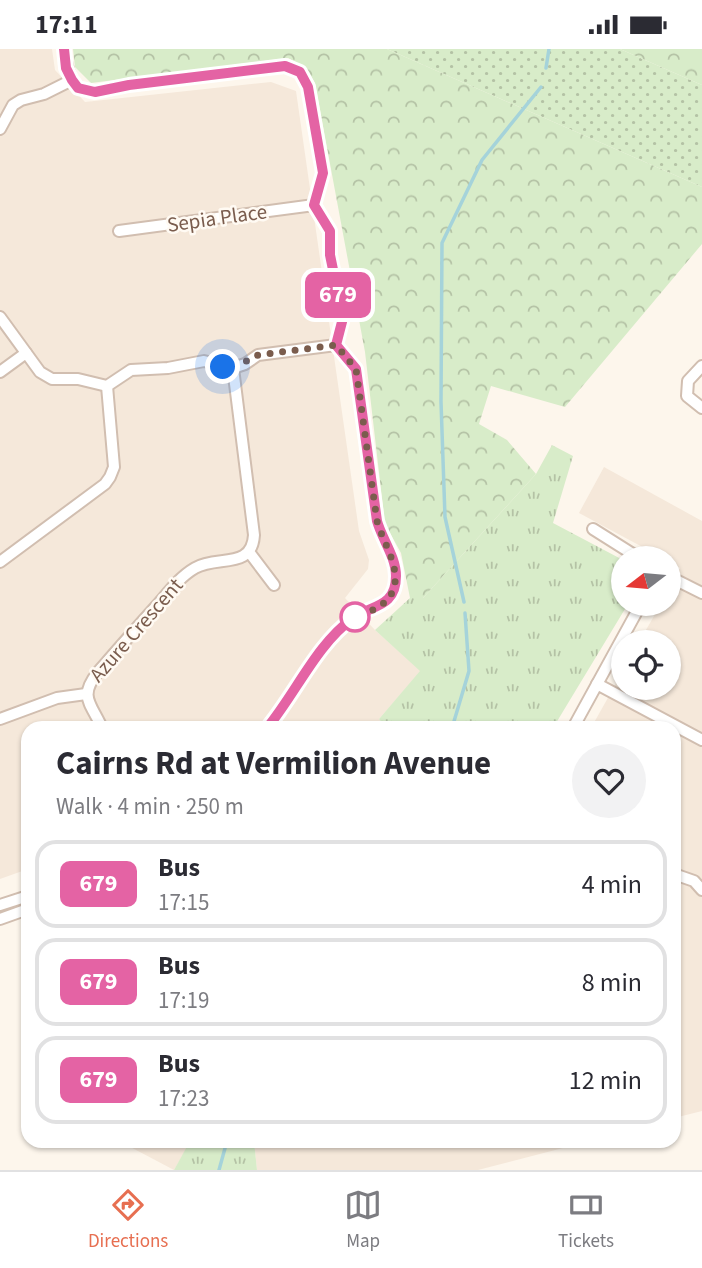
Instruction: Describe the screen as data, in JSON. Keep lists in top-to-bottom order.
{
  "streets": {
    "street": ["Sepia Place", "Azure Crescent"]
  },
  "lines": ["bus line 679"],
  "north": "left",
  "page": {
    "status": "17:11",
    "on_map": "679",
    "heading": ["Cairns Rd at Vermilion Avenue", "Walk · 4 min · 250 m"],
    "list": [
      {
        "mark": "679",
        "name": "Bus",
        "note": "17:15",
        "value": "4 min"
      },
      {
        "mark": "679",
        "name": "Bus",
        "note": "17:19",
        "value": "8 min"
      },
      {
        "mark": "679",
        "name": "Bus",
        "note": "17:23",
        "value": "12 min"
      }
    ],
    "tabs": ["Directions", "Map", "Tickets"]
  }
}
